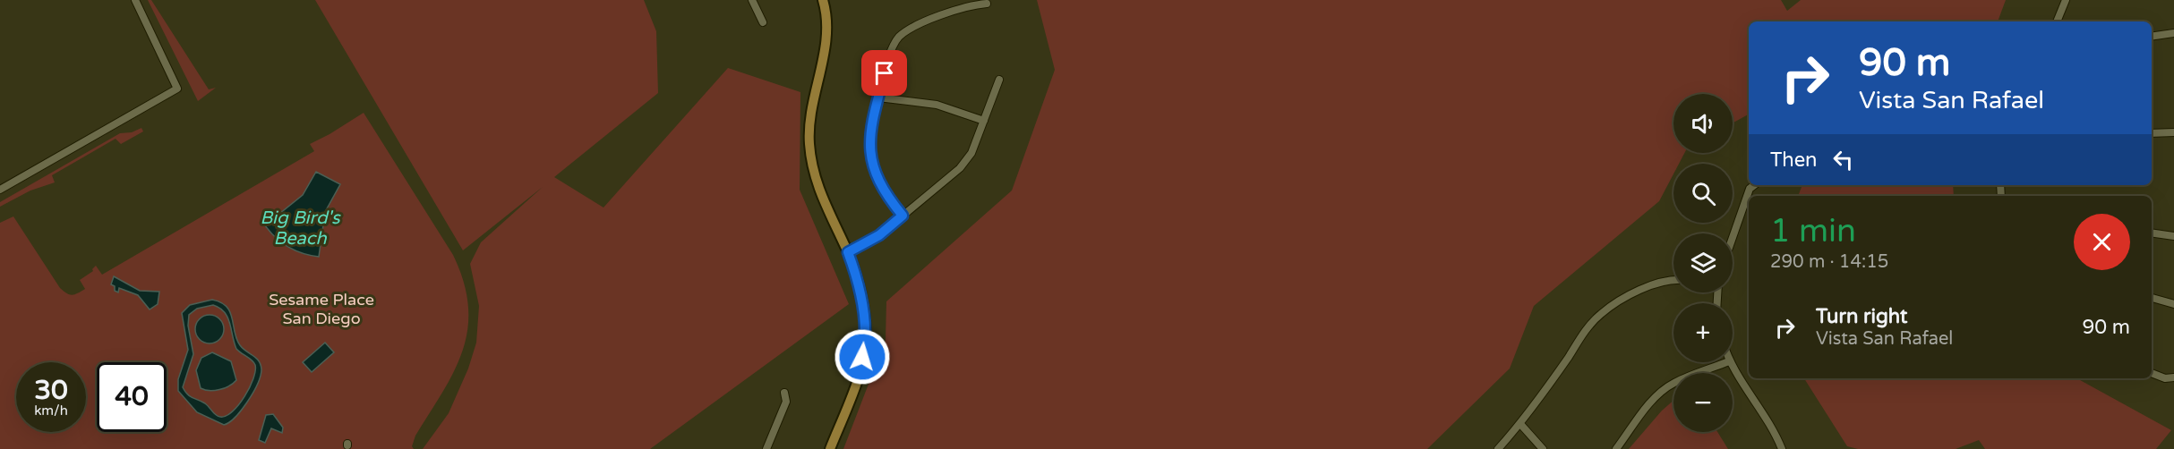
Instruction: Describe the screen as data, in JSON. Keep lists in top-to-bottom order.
{
  "water": ["Big Bird's Beach"],
  "parks": ["Sesame Place San Diego"],
  "page": {
    "turn": ["90 m", "Vista San Rafael"],
    "map_buttons": ["+", "−"],
    "then": "Then",
    "heading": ["1 min", "290 m · 14:15"],
    "list": [
      {
        "name": "Turn right",
        "note": "Vista San Rafael",
        "value": "90 m"
      }
    ],
    "speed": "30 km/h",
    "limit": "40"
  }
}
